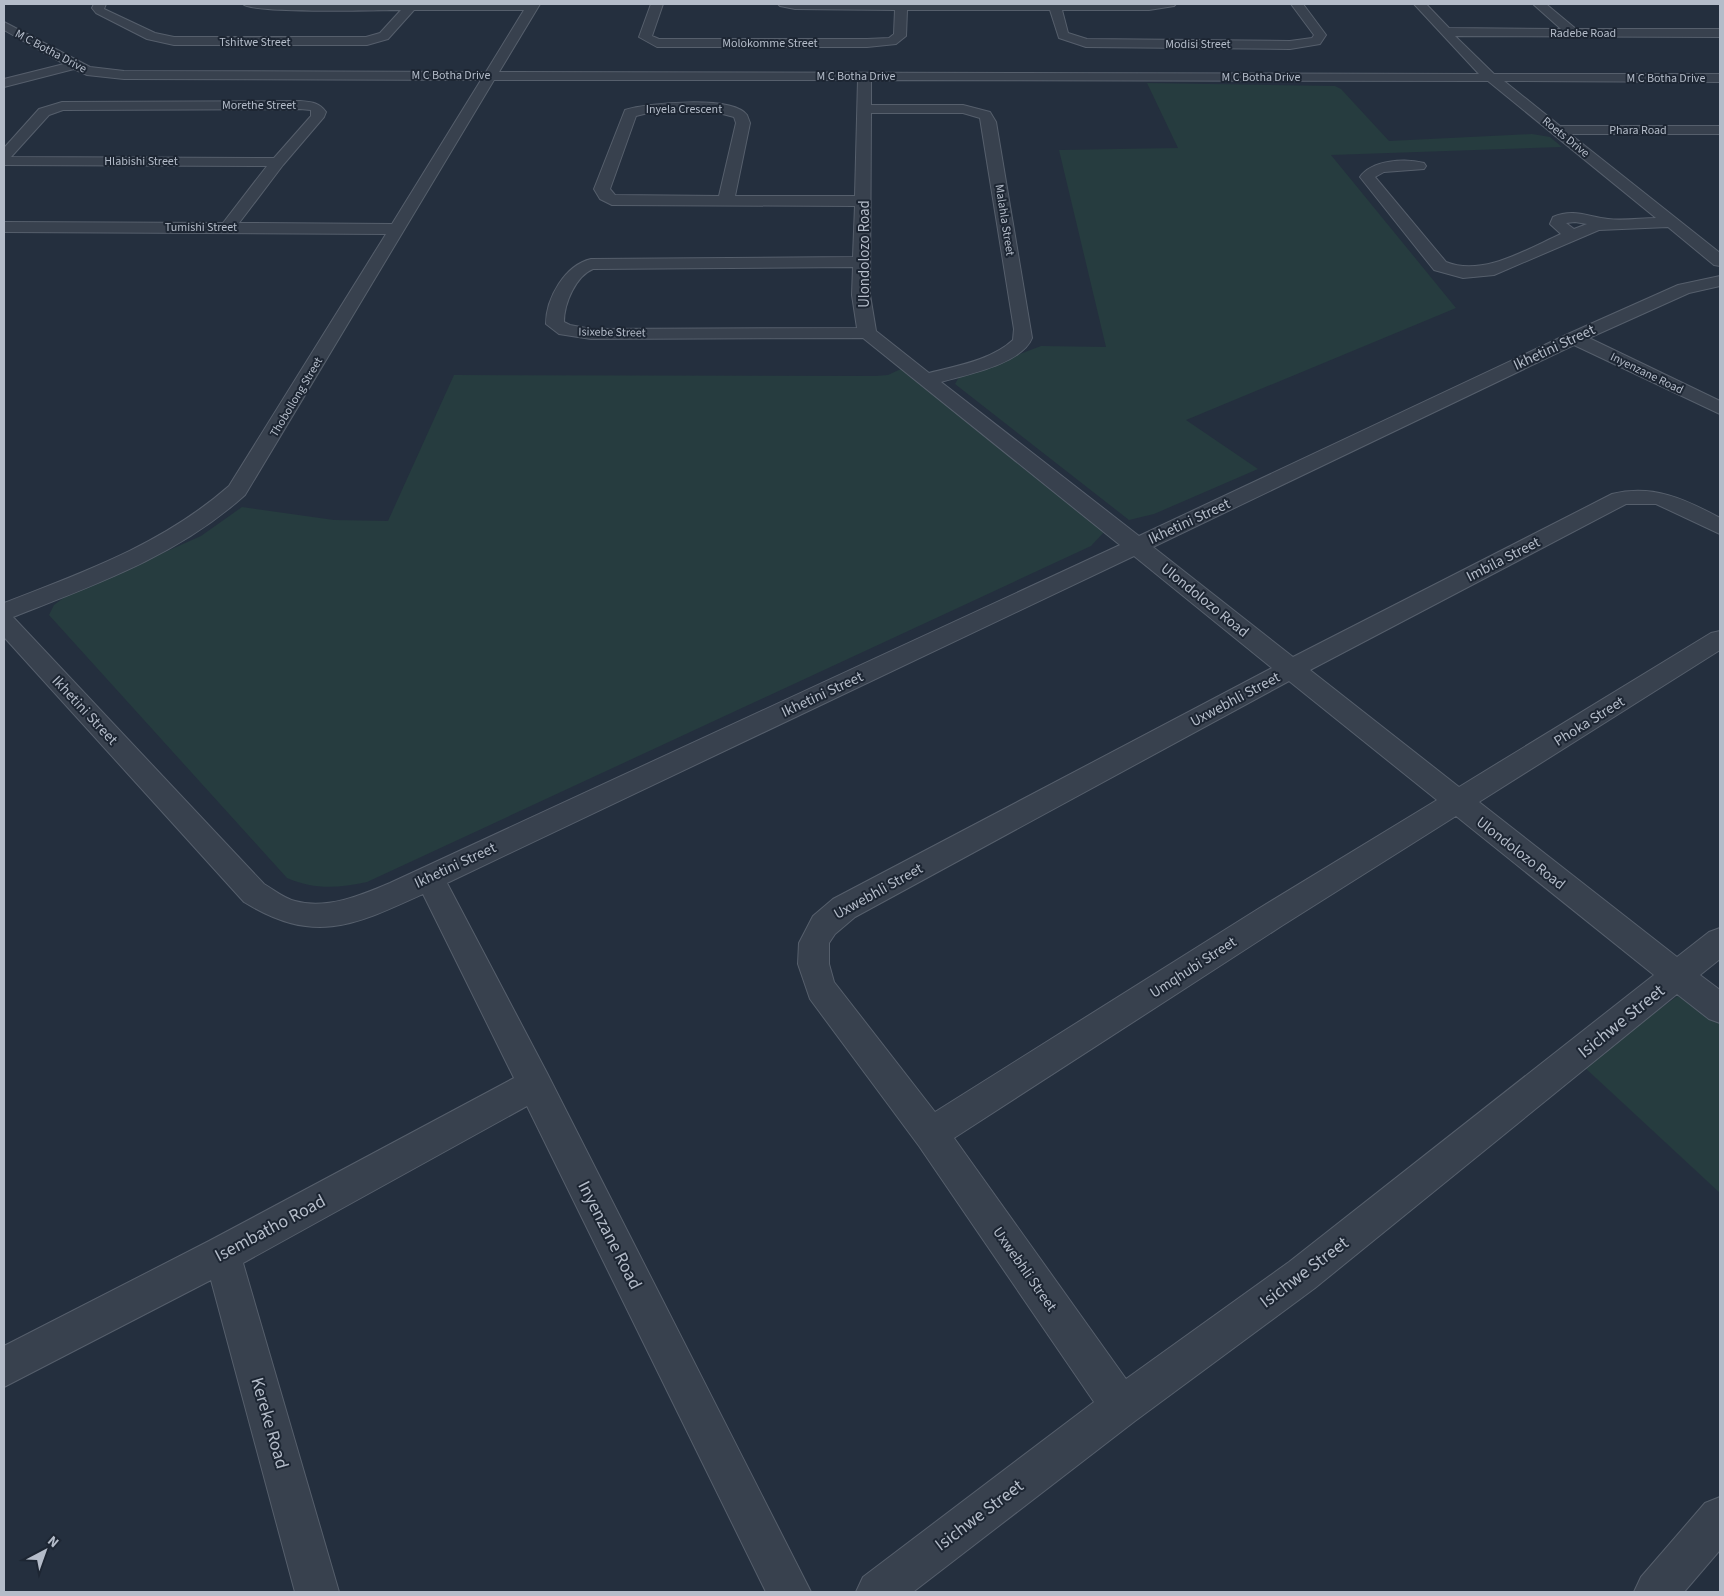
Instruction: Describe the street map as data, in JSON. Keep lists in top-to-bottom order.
{
  "streets": {
    "street": [
      "Radebe Road",
      "Tshitwe Street",
      "Molokomme Street",
      "Modisi Street",
      "M C Botha Drive",
      "Morethe Street",
      "Inyela Crescent",
      "Phara Road",
      "Roets Drive",
      "Hlabishi Street",
      "Malahla Street",
      "Tumishi Street",
      "Ulondolozo Road",
      "Isixebe Street",
      "Ikhetini Street",
      "Inyenzane Road",
      "Thobollong Street",
      "Imbila Street",
      "Uxwebhli Street",
      "Phoka Street",
      "Umqhubi Street",
      "Isichwe Street",
      "Isembatho Road",
      "Kereke Road"
    ]
  },
  "crossings": [
    ["Radebe Road", "Roets Drive"],
    ["M C Botha Drive", "Roets Drive"],
    ["M C Botha Drive", "Ulondolozo Road"],
    ["M C Botha Drive", "Thobollong Street"],
    ["Morethe Street", "Hlabishi Street"],
    ["Morethe Street", "Tumishi Street"],
    ["Inyela Crescent", "Ulondolozo Road"],
    ["Phara Road", "Roets Drive"],
    ["Malahla Street", "Ulondolozo Road"],
    ["Tumishi Street", "Thobollong Street"],
    ["Ulondolozo Road", "Isixebe Street"],
    ["Ulondolozo Road", "Ikhetini Street"],
    ["Ulondolozo Road", "Imbila Street"],
    ["Ulondolozo Road", "Uxwebhli Street"],
    ["Ulondolozo Road", "Phoka Street"],
    ["Ulondolozo Road", "Umqhubi Street"],
    ["Ulondolozo Road", "Isichwe Street"],
    ["Ikhetini Street", "Inyenzane Road"],
    ["Inyenzane Road", "Isembatho Road"],
    ["Imbila Street", "Uxwebhli Street"],
    ["Uxwebhli Street", "Umqhubi Street"],
    ["Uxwebhli Street", "Isichwe Street"],
    ["Phoka Street", "Umqhubi Street"],
    ["Isembatho Road", "Kereke Road"]
  ],
  "north": "top right"
}
